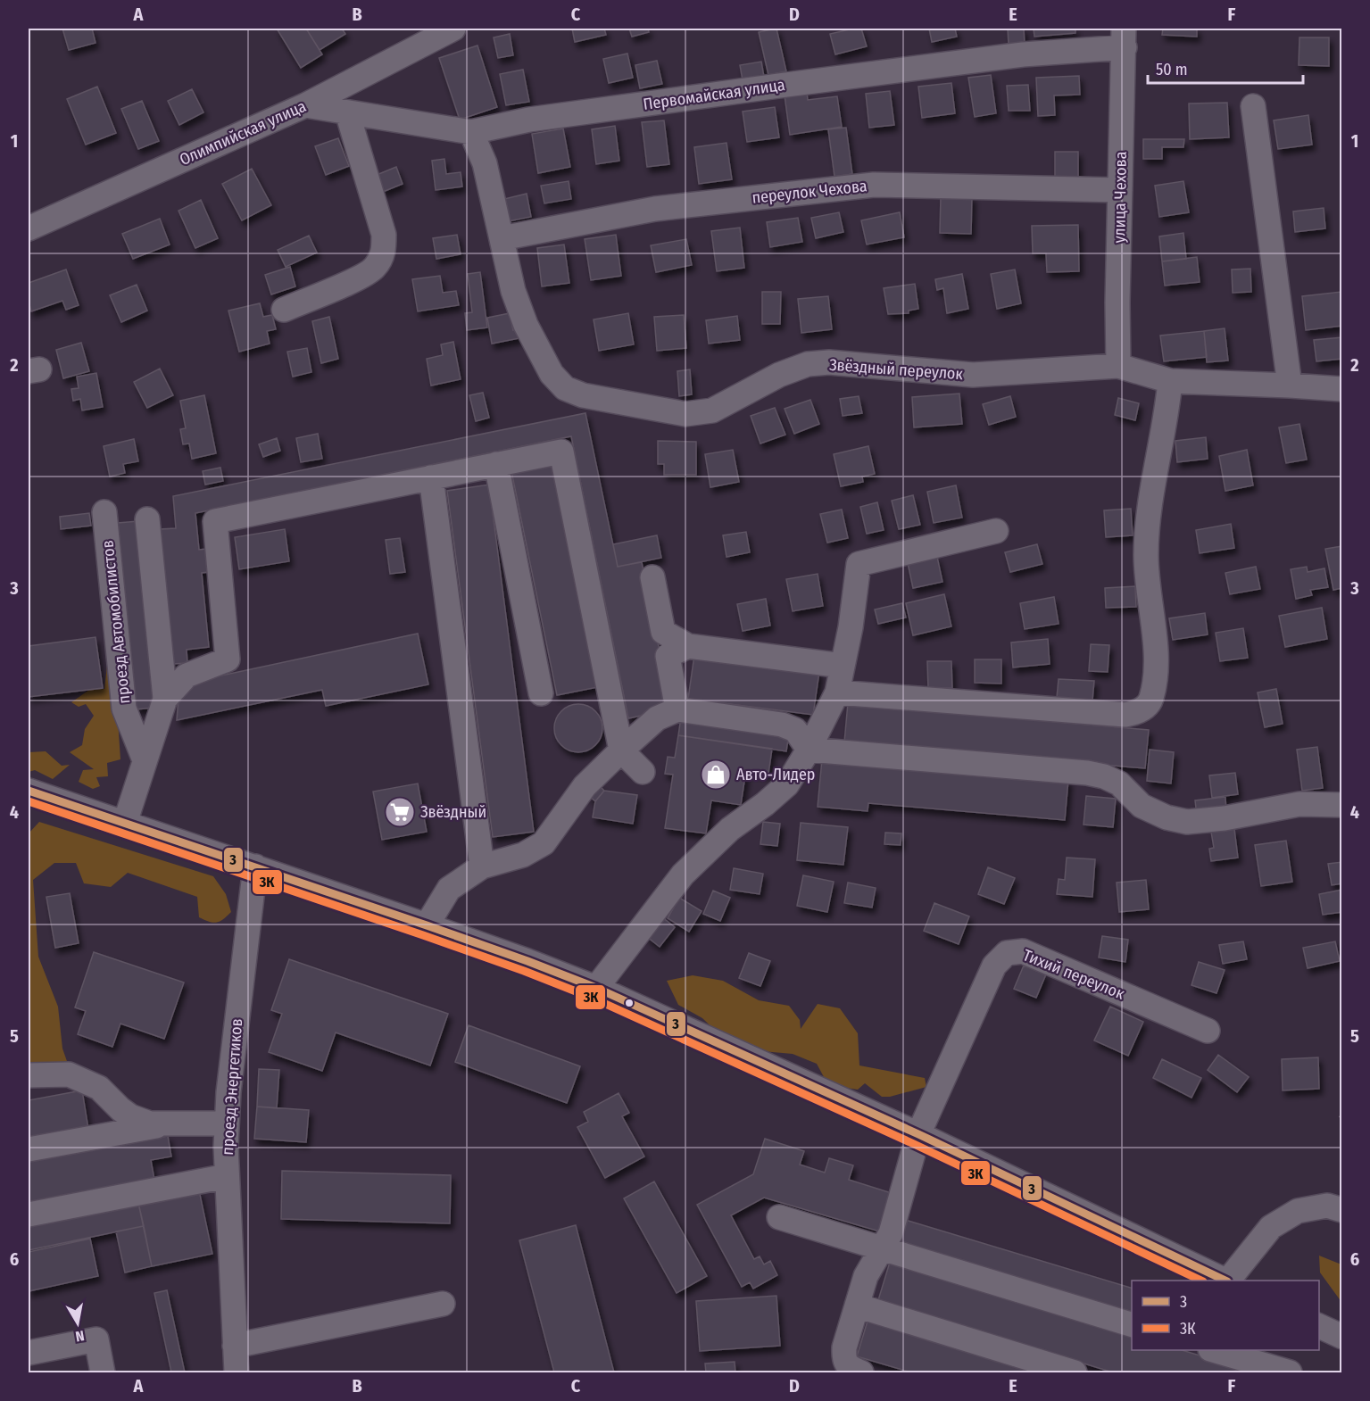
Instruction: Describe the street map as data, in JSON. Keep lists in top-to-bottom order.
{
  "streets": {
    "street": [
      "Первомайская улица",
      "Олимпийская улица",
      "переулок Чехова",
      "улица Чехова",
      "Звёздный переулок",
      "проезд Автомобилистов",
      "Тихий переулок",
      "проезд Энергетиков"
    ]
  },
  "crossings": [
    ["Первомайская улица", "Олимпийская улица"],
    ["Первомайская улица", "улица Чехова"],
    ["Первомайская улица", "Звёздный переулок"],
    ["переулок Чехова", "улица Чехова"],
    ["переулок Чехова", "Звёздный переулок"],
    ["улица Чехова", "Звёздный переулок"]
  ],
  "places": {
    "shop": ["Авто-Лидер"],
    "supermarket": ["Звёздный"]
  },
  "lines": ["transit line 3", "transit line 3К"],
  "legend": ["3", "3К"],
  "scale_bar": "50 m",
  "north": "bottom",
  "grid": {
    "columns": [
      "A",
      "B",
      "C",
      "D",
      "E",
      "F"
    ],
    "rows": [
      "1",
      "2",
      "3",
      "4",
      "5",
      "6"
    ]
  }
}
